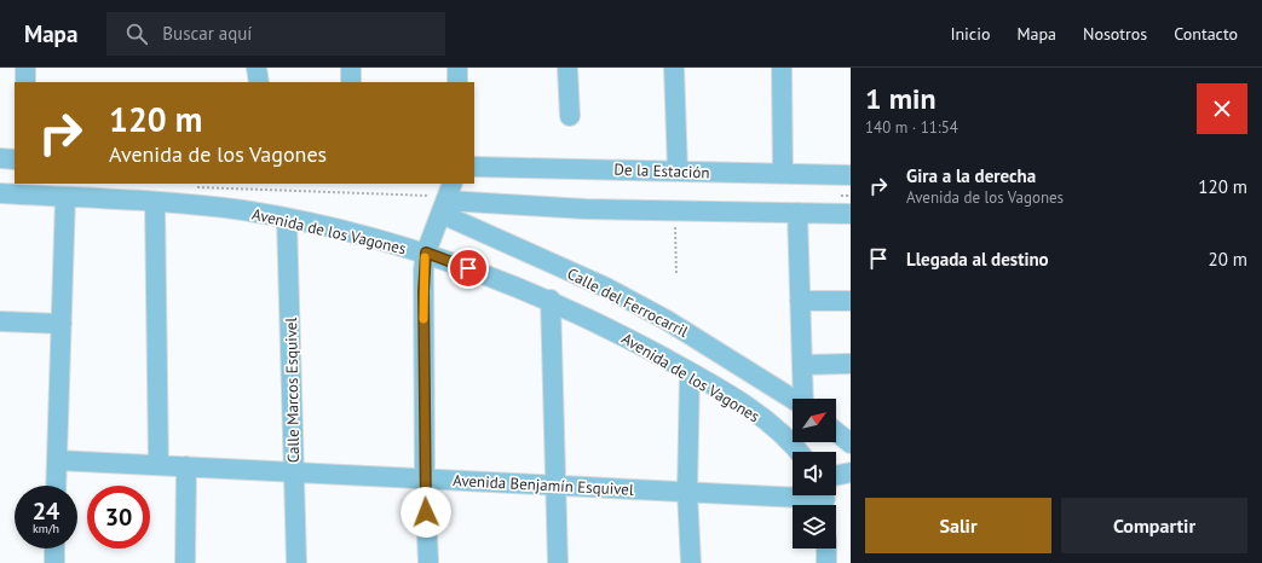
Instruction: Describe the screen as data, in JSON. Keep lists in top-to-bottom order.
{
  "streets": {
    "street": [
      "De la Estación",
      "Avenida de los Vagones",
      "Calle del Ferrocarril",
      "Calle Marcos Esquivel",
      "Avenida Benjamín Esquivel"
    ]
  },
  "crossings": [
    ["Avenida de los Vagones", "Calle Marcos Esquivel"],
    ["Calle Marcos Esquivel", "Avenida Benjamín Esquivel"]
  ],
  "north": "top right",
  "page": {
    "header": "Mapa",
    "search": "Buscar aquí",
    "nav": [
      "Inicio",
      "Mapa",
      "Nosotros",
      "Contacto"
    ],
    "heading": ["1 min", "140 m · 11:54"],
    "turn": ["120 m", "Avenida de los Vagones"],
    "list": [
      {
        "name": "Gira a la derecha",
        "note": "Avenida de los Vagones",
        "value": "120 m"
      },
      {
        "name": "Llegada al destino",
        "value": "20 m"
      }
    ],
    "speed": "24 km/h",
    "limit": "30",
    "buttons": ["Salir", "Compartir"]
  }
}
